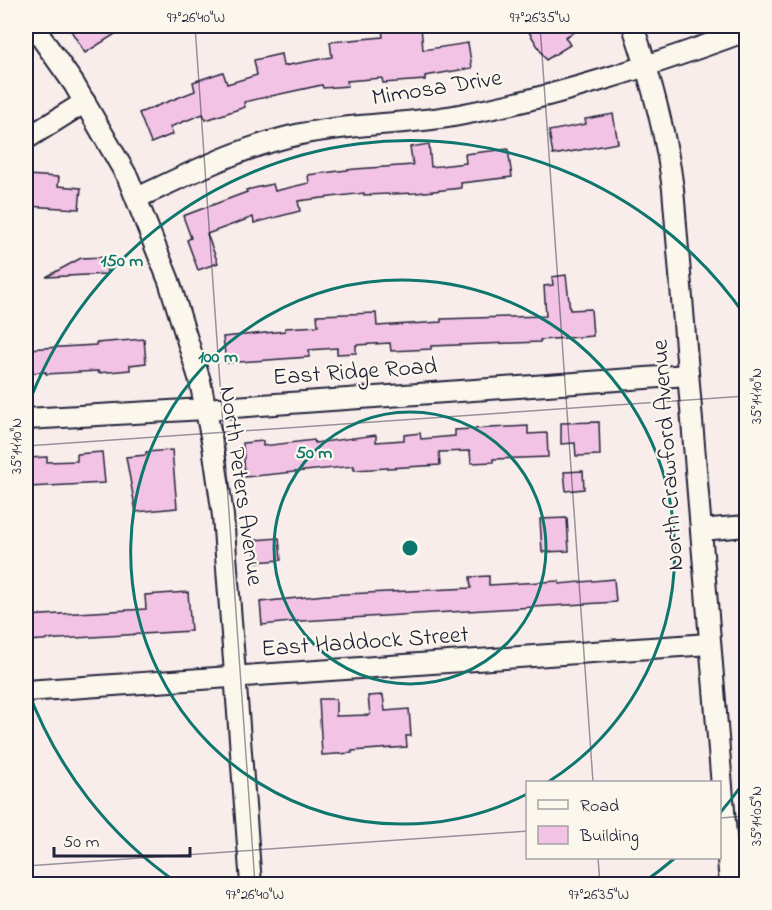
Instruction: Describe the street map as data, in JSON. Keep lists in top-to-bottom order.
{
  "streets": {
    "street": [
      "Mimosa Drive",
      "East Ridge Road",
      "North Crawford Avenue",
      "North Peters Avenue",
      "East Haddock Street"
    ]
  },
  "crossings": [
    ["Mimosa Drive", "North Crawford Avenue"],
    ["Mimosa Drive", "North Peters Avenue"],
    ["East Ridge Road", "North Crawford Avenue"],
    ["East Ridge Road", "North Peters Avenue"],
    ["North Crawford Avenue", "East Haddock Street"],
    ["North Peters Avenue", "East Haddock Street"]
  ],
  "legend": ["Road", "Building"],
  "scale_bar": "50 m",
  "coordinates": [
    "97°26'40\"W",
    "97°26'35\"W",
    "35°14'10\"N",
    "35°14'05\"N"
  ],
  "rings": ["150 m", "100 m", "50 m"]
}
